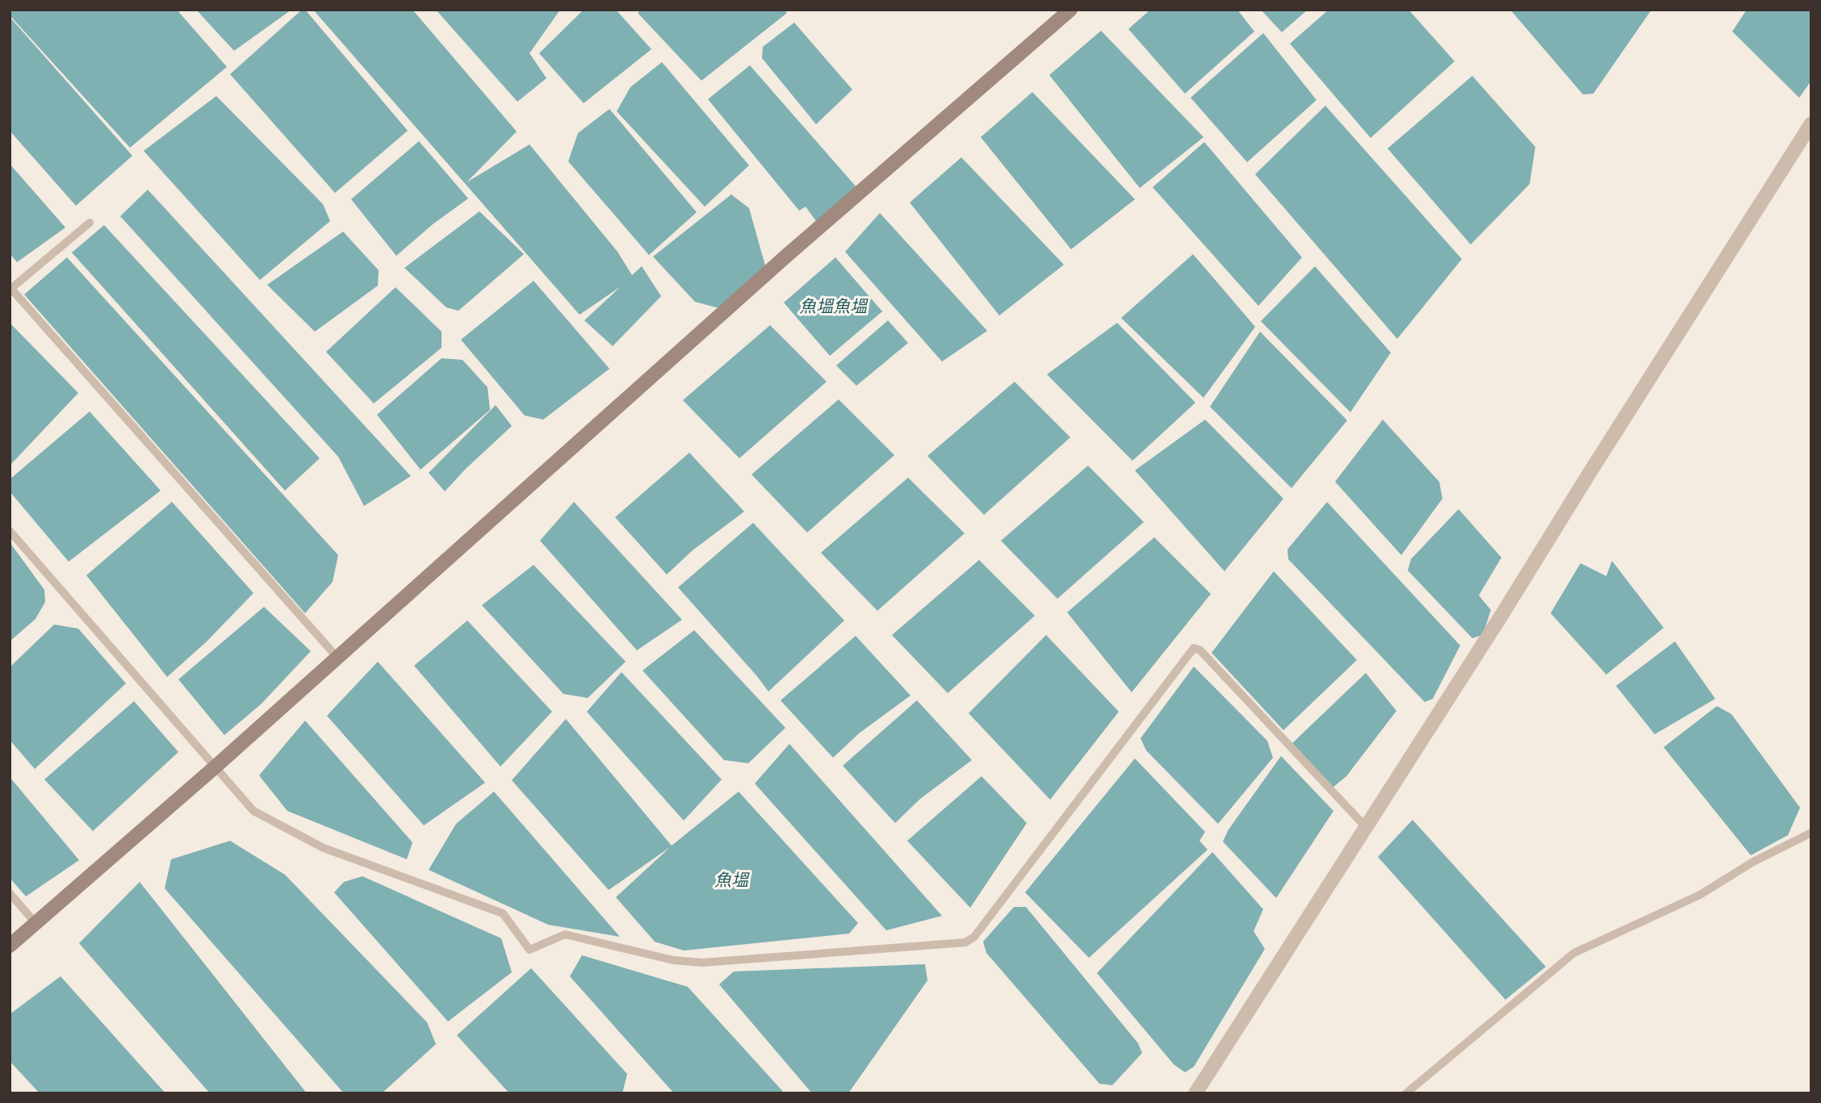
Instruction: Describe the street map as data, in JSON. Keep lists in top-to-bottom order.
{
  "water": ["魚塭魚塭", "魚塭"]
}
